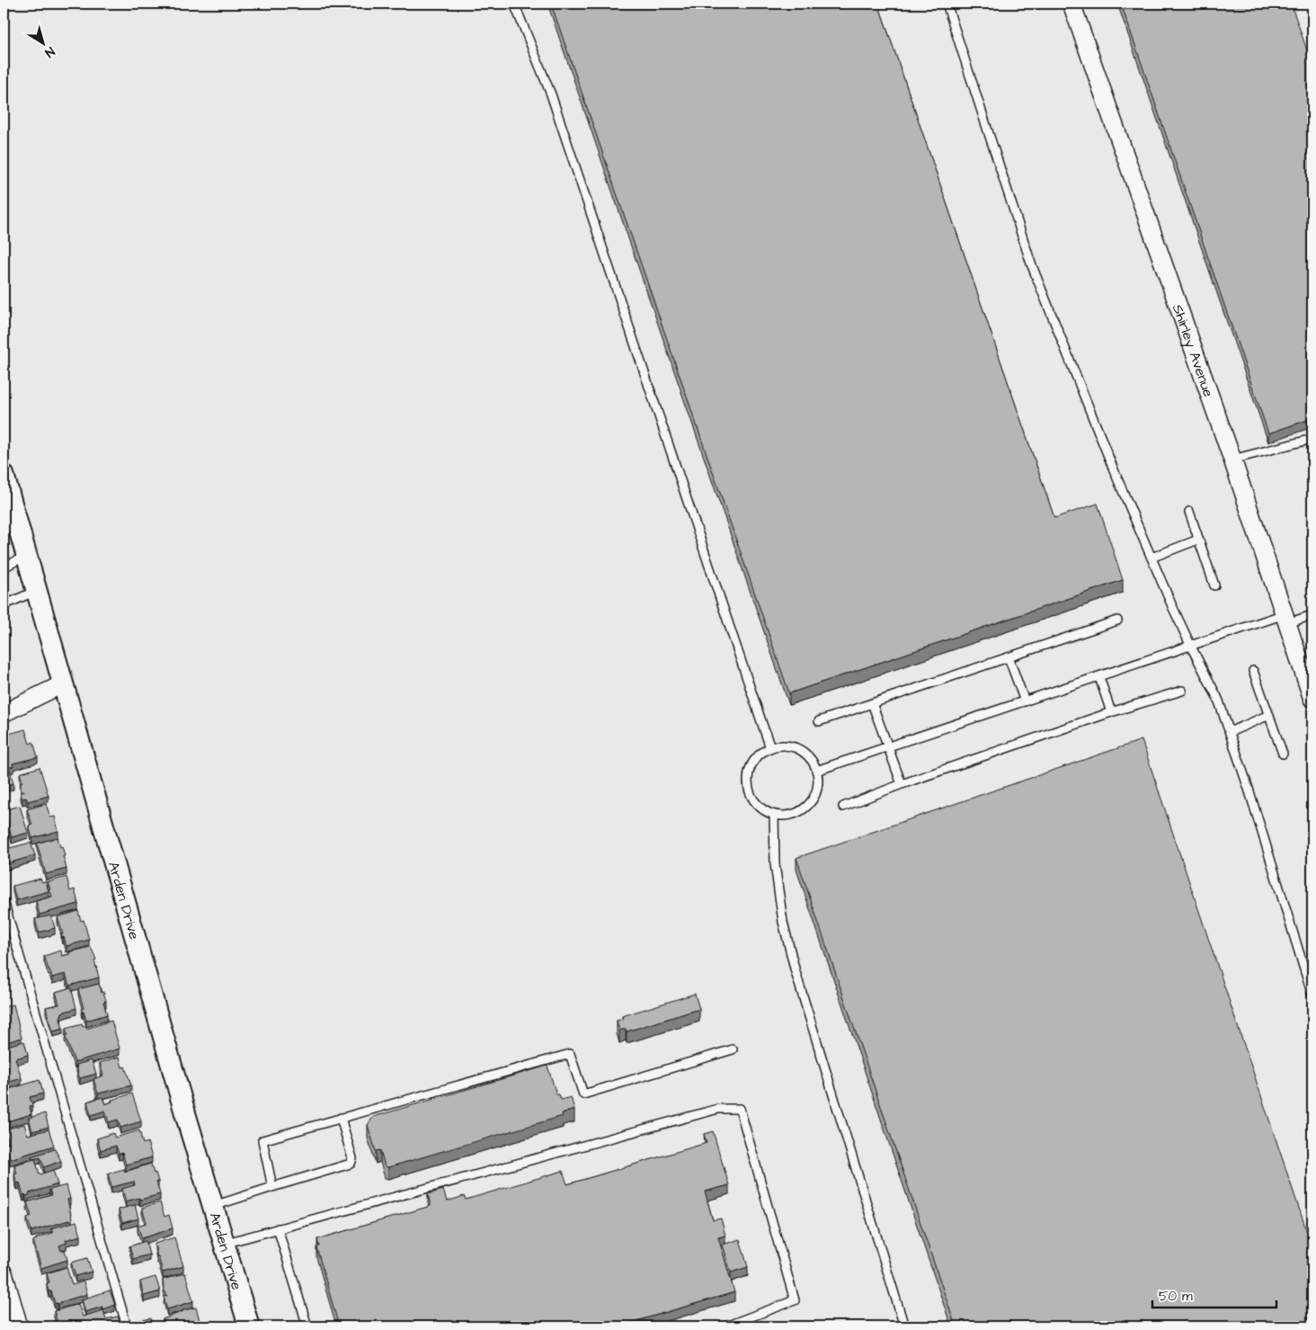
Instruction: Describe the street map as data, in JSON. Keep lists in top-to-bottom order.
{
  "streets": {
    "street": ["Shirley Avenue", "Arden Drive"]
  },
  "scale_bar": "50 m",
  "north": "bottom right"
}
